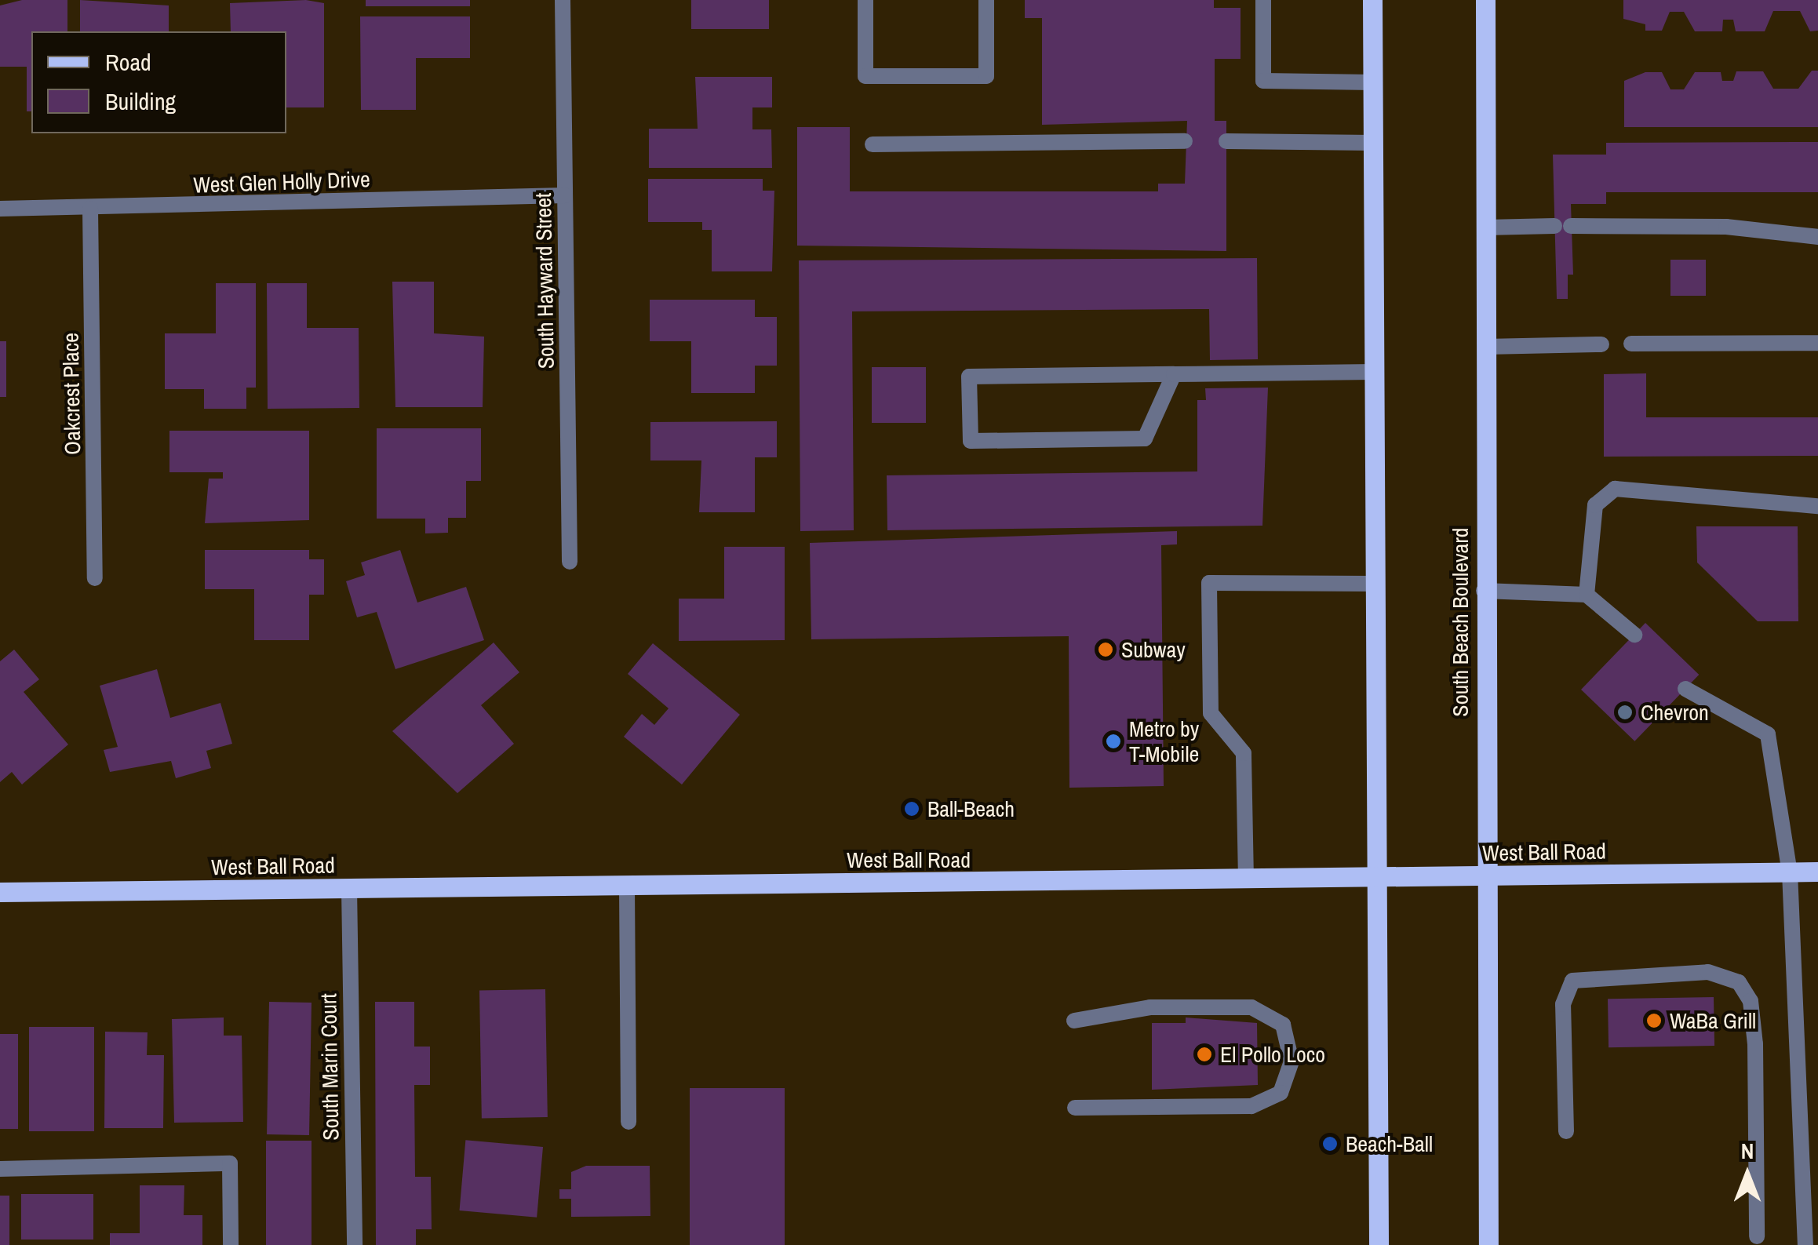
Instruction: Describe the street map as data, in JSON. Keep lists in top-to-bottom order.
{
  "streets": {
    "main road": ["South Beach Boulevard", "West Ball Road"],
    "street": [
      "West Glen Holly Drive",
      "South Hayward Street",
      "Oakcrest Place",
      "South Marin Court"
    ]
  },
  "crossings": [
    ["West Glen Holly Drive", "South Hayward Street"],
    ["West Glen Holly Drive", "Oakcrest Place"],
    ["South Beach Boulevard", "West Ball Road"],
    ["West Ball Road", "South Marin Court"]
  ],
  "places": [
    "Subway",
    "Chevron",
    "Metro by T-Mobile",
    "Ball-Beach",
    "WaBa Grill",
    "El Pollo Loco",
    "Beach-Ball"
  ],
  "legend": ["Road", "Building"],
  "north": "top"
}
